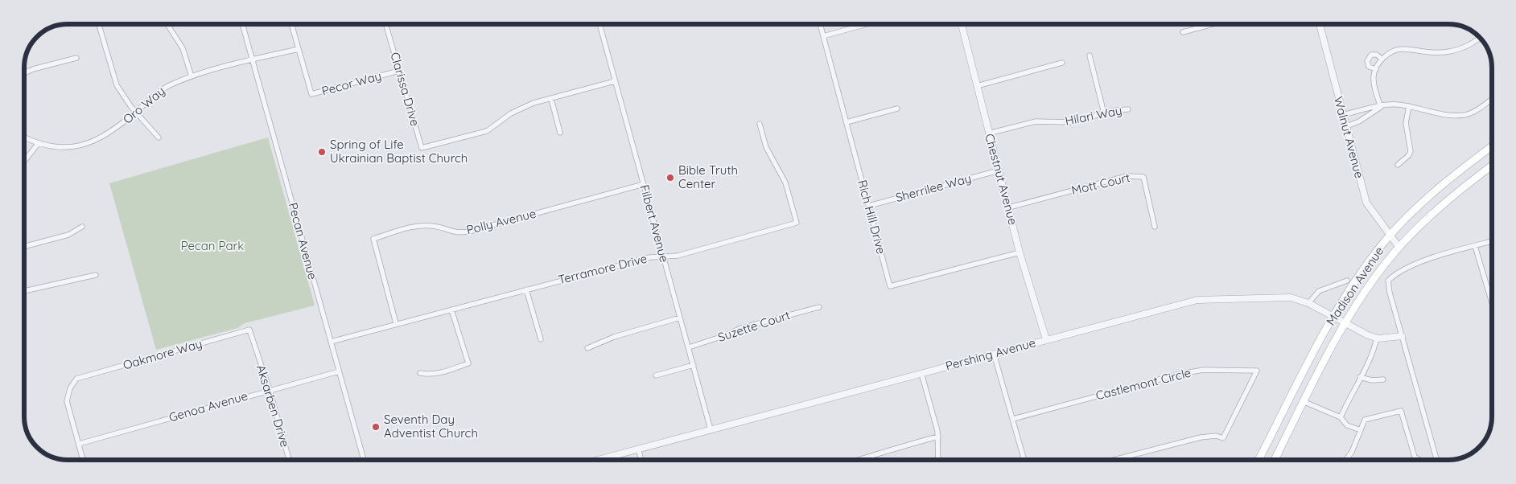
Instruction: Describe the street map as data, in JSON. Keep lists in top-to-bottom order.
{
  "streets": {
    "main road": ["Madison Avenue"],
    "street": [
      "Pecor Way",
      "Clarissa Drive",
      "Oro Way",
      "Hilari Way",
      "Walnut Avenue",
      "Chestnut Avenue",
      "Mott Court",
      "Sherrilee Way",
      "Rich Hill Drive",
      "Polly Avenue",
      "Filbert Avenue",
      "Pecan Avenue",
      "Terramore Drive",
      "Suzette Court",
      "Oakmore Way",
      "Pershing Avenue",
      "Castlemont Circle",
      "Aksarben Drive",
      "Genoa Avenue"
    ]
  },
  "crossings": [
    ["Pecor Way", "Clarissa Drive"],
    ["Pecor Way", "Oro Way"],
    ["Clarissa Drive", "Filbert Avenue"],
    ["Oro Way", "Pecan Avenue"],
    ["Hilari Way", "Chestnut Avenue"],
    ["Walnut Avenue", "Madison Avenue"],
    ["Chestnut Avenue", "Mott Court"],
    ["Chestnut Avenue", "Sherrilee Way"],
    ["Chestnut Avenue", "Rich Hill Drive"],
    ["Chestnut Avenue", "Pershing Avenue"],
    ["Sherrilee Way", "Rich Hill Drive"],
    ["Polly Avenue", "Filbert Avenue"],
    ["Polly Avenue", "Terramore Drive"],
    ["Filbert Avenue", "Terramore Drive"],
    ["Filbert Avenue", "Suzette Court"],
    ["Filbert Avenue", "Pershing Avenue"],
    ["Pecan Avenue", "Terramore Drive"],
    ["Pecan Avenue", "Genoa Avenue"],
    ["Madison Avenue", "Pershing Avenue"],
    ["Oakmore Way", "Aksarben Drive"],
    ["Oakmore Way", "Genoa Avenue"],
    ["Aksarben Drive", "Genoa Avenue"]
  ],
  "parks": ["Pecan Park"],
  "places": ["Spring of Life Ukrainian Baptist Church", "Bible Truth Center", "Seventh Day Adventist Church"]
}
